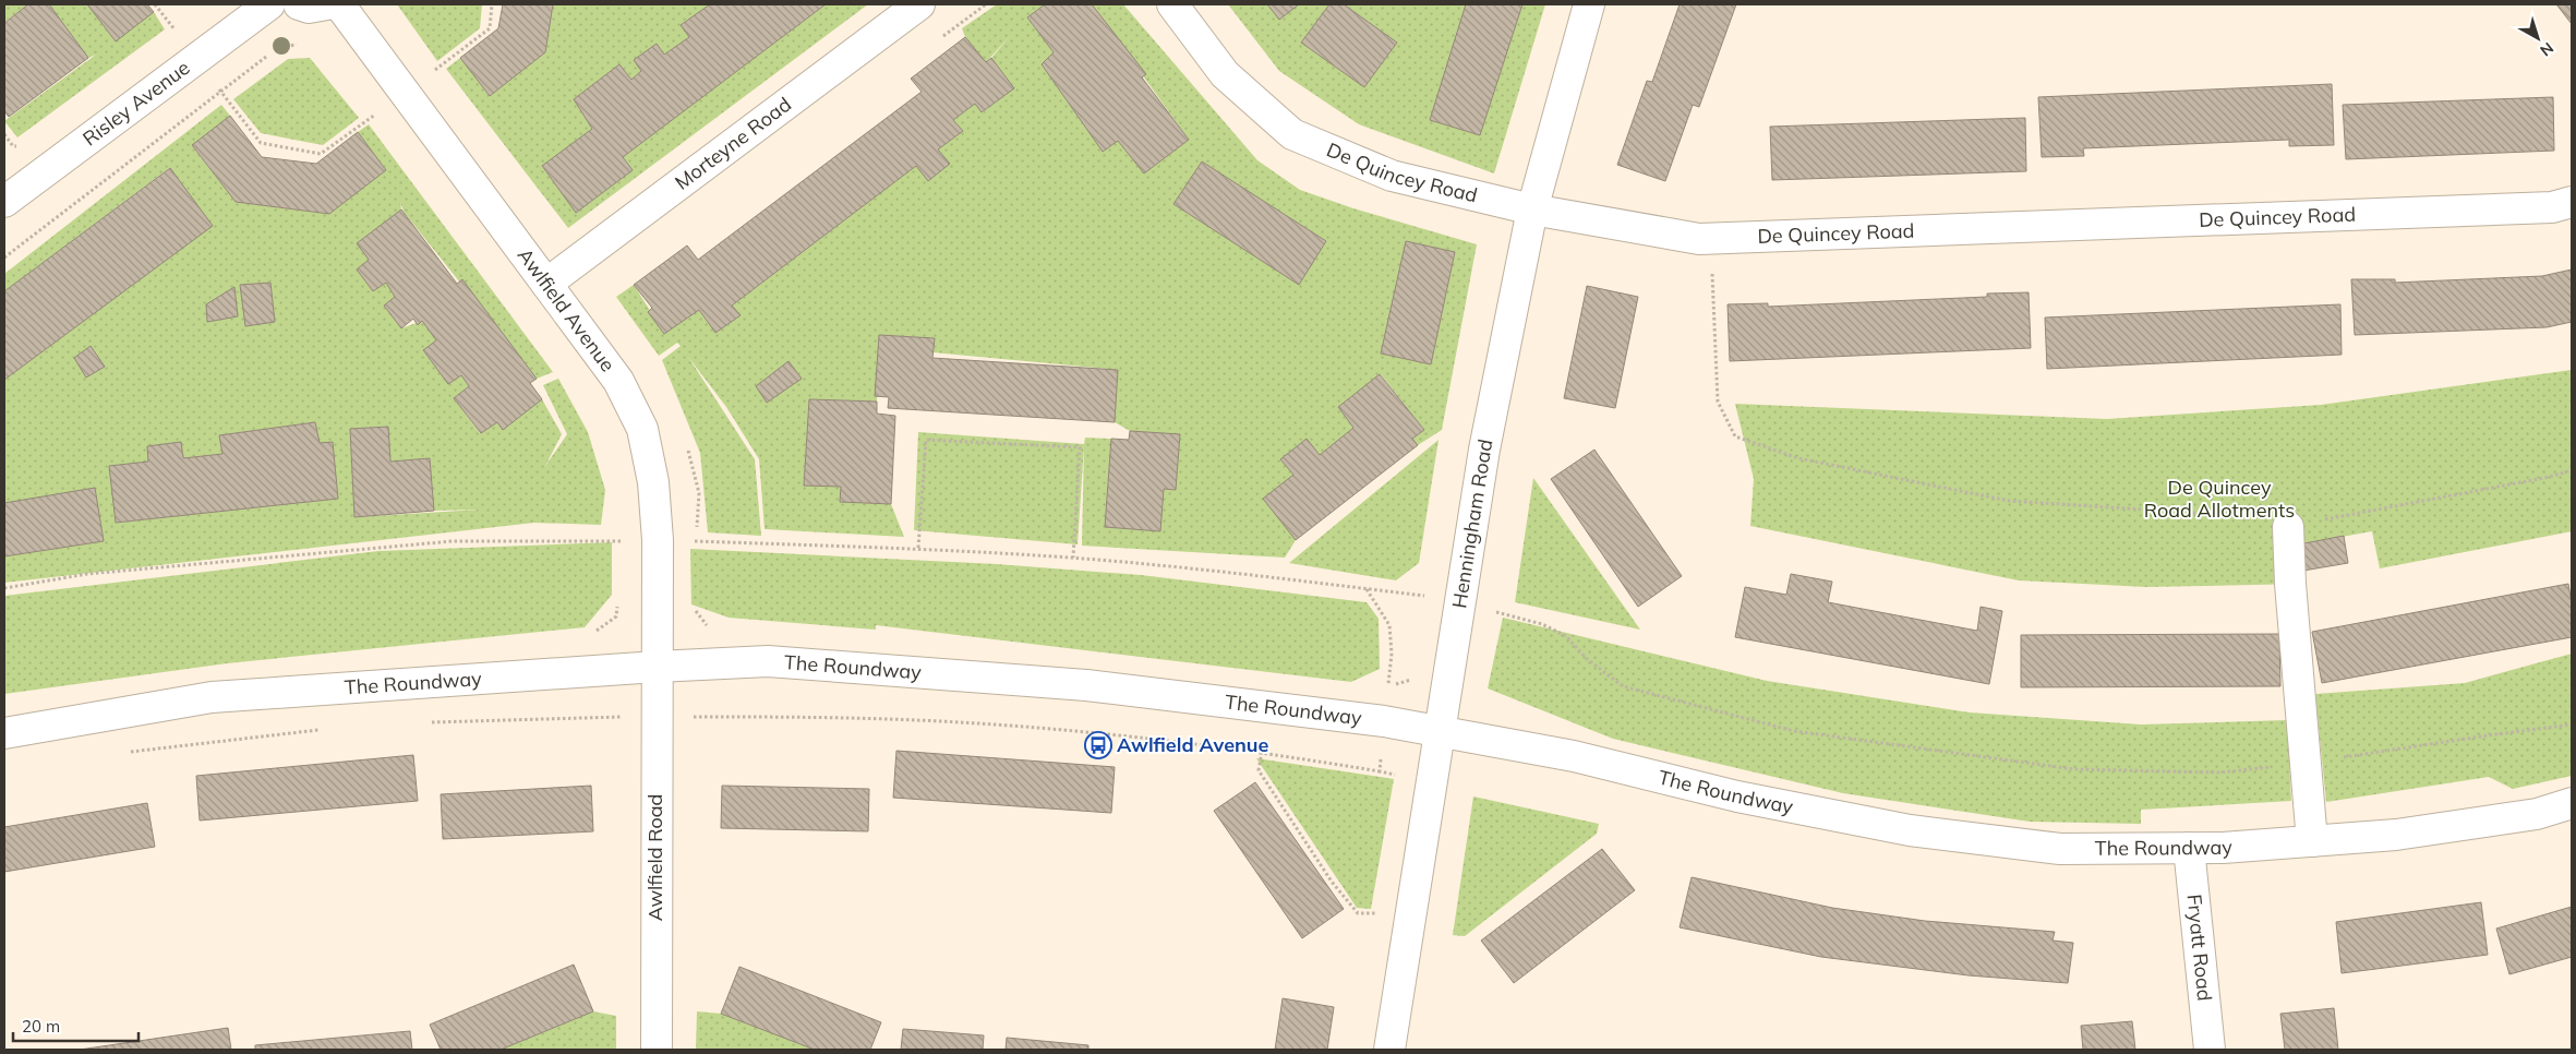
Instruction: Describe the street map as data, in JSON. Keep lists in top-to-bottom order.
{
  "streets": {
    "main road": [
      "Risley Avenue",
      "Morteyne Road",
      "De Quincey Road",
      "Awlfield Avenue",
      "Henningham Road",
      "The Roundway",
      "Awlfield Road",
      "Fryatt Road"
    ]
  },
  "crossings": [
    ["Morteyne Road", "Awlfield Avenue"],
    ["De Quincey Road", "Henningham Road"],
    ["Awlfield Avenue", "The Roundway"],
    ["Awlfield Avenue", "Awlfield Road"],
    ["Henningham Road", "The Roundway"],
    ["The Roundway", "Awlfield Road"],
    ["The Roundway", "Fryatt Road"]
  ],
  "parks": ["De Quincey Road Allotments"],
  "places": {
    "bus stop": ["Awlfield Avenue"]
  },
  "scale_bar": "20 m",
  "north": "bottom right"
}
